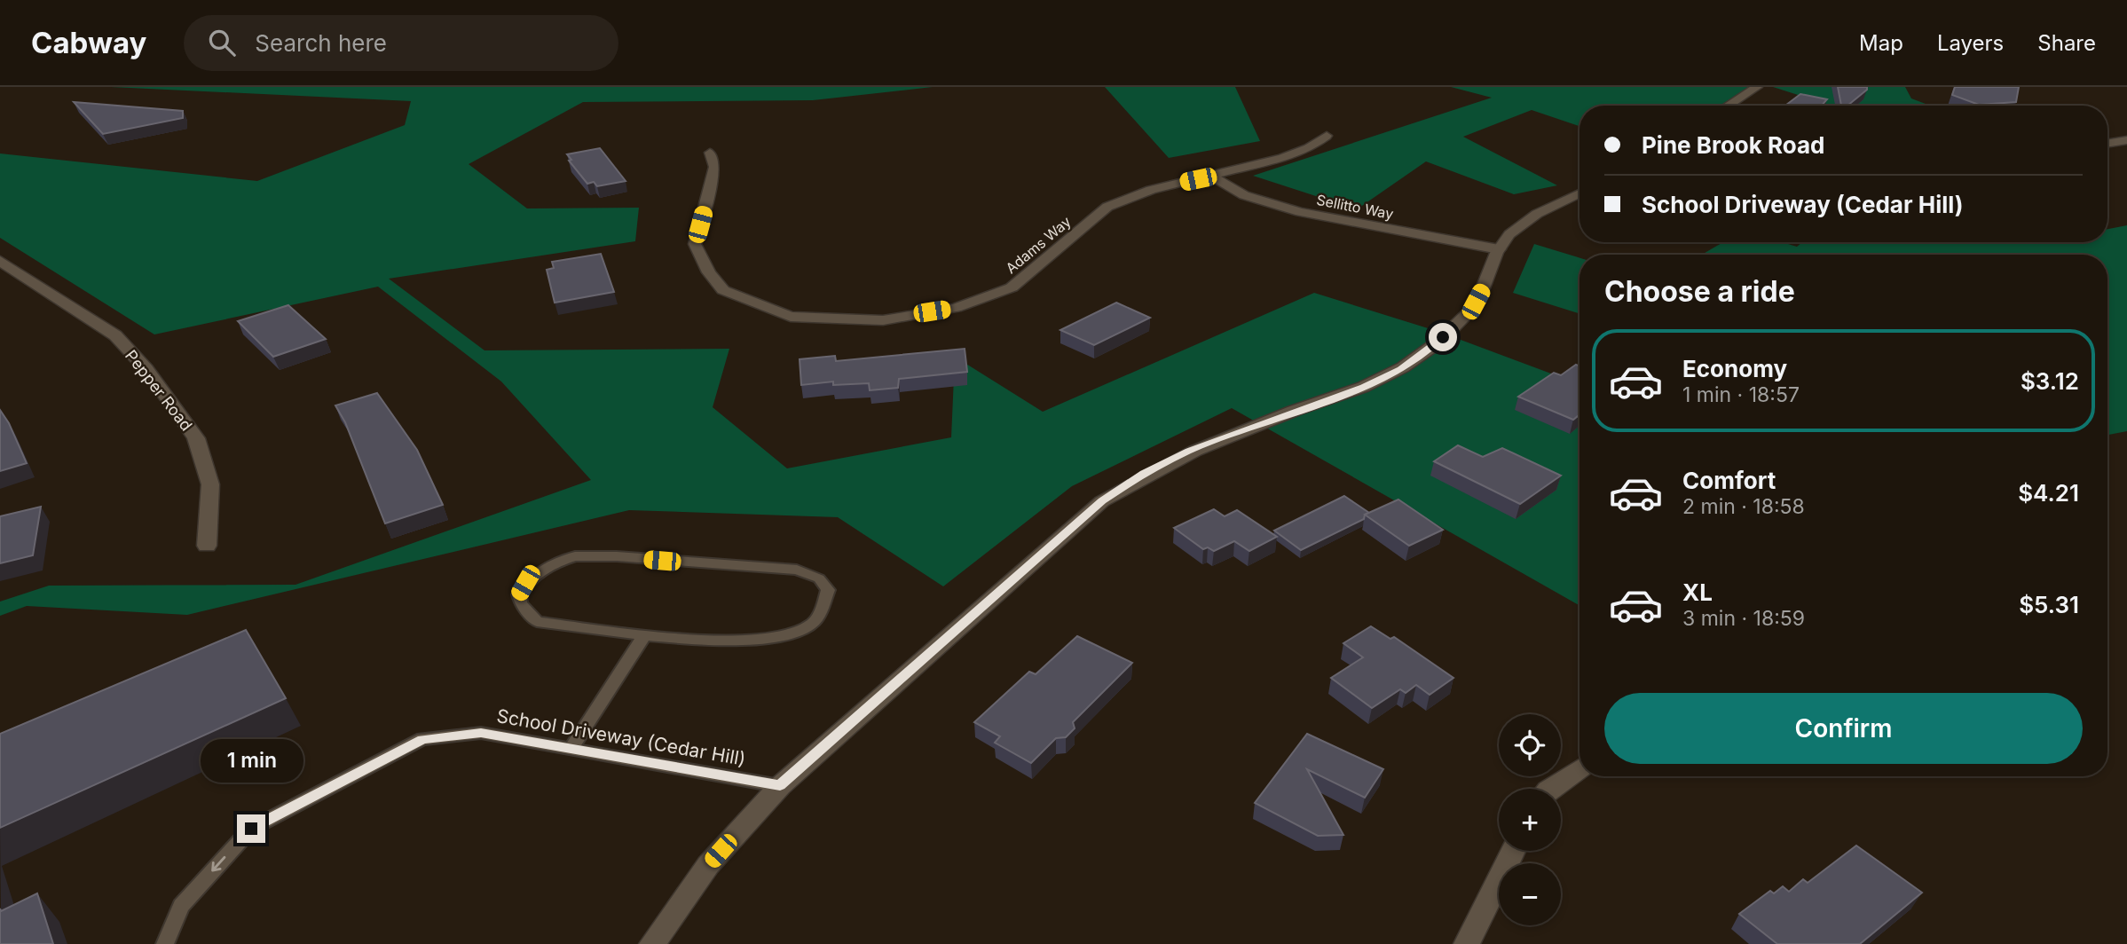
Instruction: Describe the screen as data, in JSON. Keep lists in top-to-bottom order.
{
  "streets": {
    "street": ["Sellitto Way", "Adams Way", "Pepper Road"],
    "lane": ["School Driveway (Cedar Hill)"]
  },
  "crossings": [
    ["Sellitto Way", "Adams Way"]
  ],
  "one_way": ["School Driveway (Cedar Hill)"],
  "page": {
    "header": "Cabway",
    "search": "Search here",
    "nav": ["Map", "Layers", "Share"],
    "banner": ["Pine Brook Road", "School Driveway (Cedar Hill)"],
    "heading": "Choose a ride",
    "list": [
      {
        "name": "Economy",
        "note": "1 min · 18:57",
        "value": "$3.12"
      },
      {
        "name": "Comfort",
        "note": "2 min · 18:58",
        "value": "$4.21"
      },
      {
        "name": "XL",
        "note": "3 min · 18:59",
        "value": "$5.31"
      }
    ],
    "buttons": "Confirm",
    "map_buttons": ["+", "−"],
    "bubble": "1 min"
  }
}
